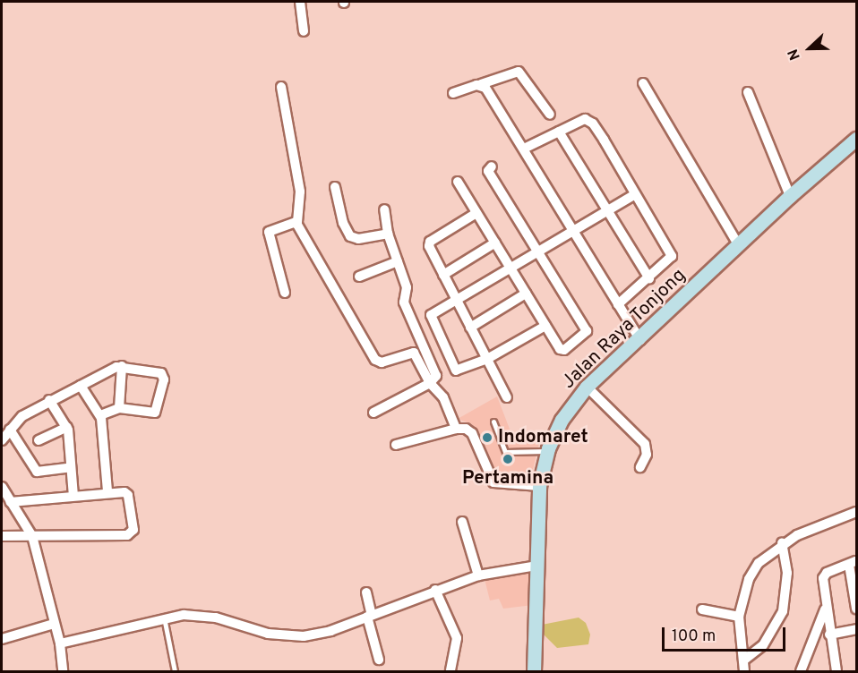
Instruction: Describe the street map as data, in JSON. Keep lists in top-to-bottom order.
{
  "streets": {
    "main road": ["Jalan Raya Tonjong"]
  },
  "places": ["Indomaret", "Pertamina"],
  "scale_bar": "100 m",
  "north": "left"
}
